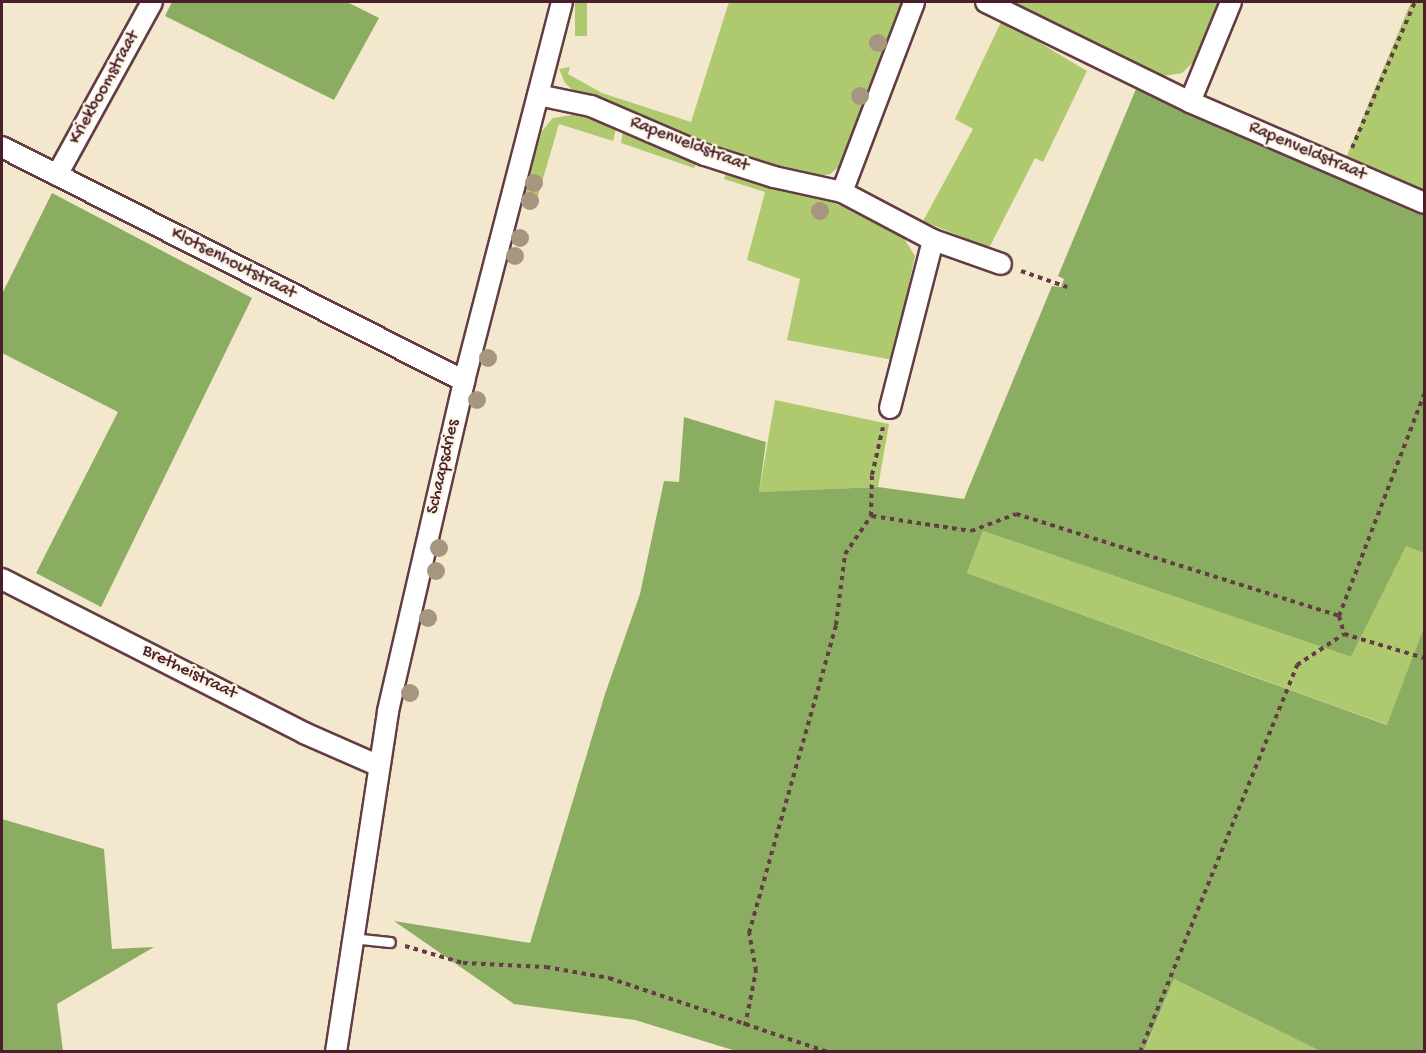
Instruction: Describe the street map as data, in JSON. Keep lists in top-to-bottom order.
{
  "streets": {
    "street": [
      "Kriekboomstraat",
      "Rapenveldstraat",
      "Klotsenhoutstraat",
      "Schaapsdries",
      "Bretheistraat"
    ]
  },
  "crossings": [
    ["Kriekboomstraat", "Klotsenhoutstraat"],
    ["Rapenveldstraat", "Schaapsdries"],
    ["Klotsenhoutstraat", "Schaapsdries"],
    ["Schaapsdries", "Bretheistraat"]
  ]
}
